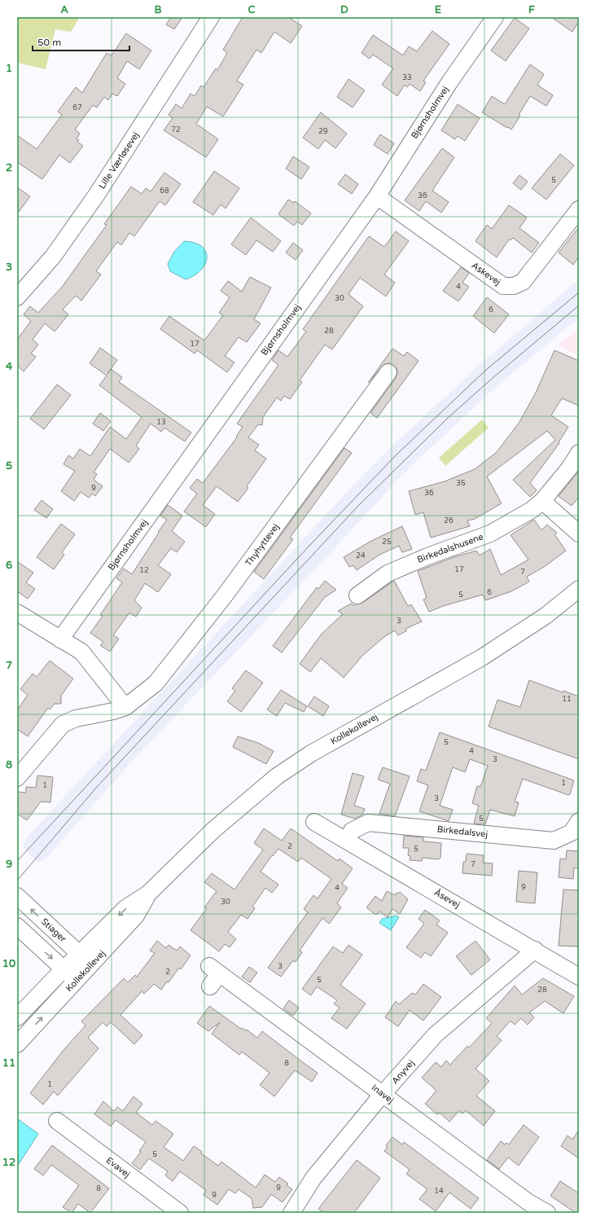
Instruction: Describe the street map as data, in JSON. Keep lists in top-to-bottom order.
{
  "streets": {
    "street": [
      "Bjørnsholmvej",
      "Lille Værløsevej",
      "Askevej",
      "Thyhyttevej",
      "Birkedalshusene",
      "Kollekollevej",
      "Birkedalsvej",
      "Åsevej",
      "Stiager",
      "Anyvej",
      "Inavej",
      "Evavej"
    ]
  },
  "crossings": [
    ["Bjørnsholmvej", "Askevej"],
    ["Kollekollevej", "Stiager"],
    ["Birkedalsvej", "Åsevej"],
    ["Åsevej", "Anyvej"],
    ["Anyvej", "Inavej"]
  ],
  "house_numbers": [
    "33",
    "67",
    "72",
    "29",
    "5",
    "68",
    "36",
    "4",
    "30",
    "6",
    "28",
    "17",
    "13",
    "35",
    "9",
    "36",
    "26",
    "25",
    "24",
    "17",
    "12",
    "7",
    "6",
    "5",
    "3",
    "11",
    "5",
    "4",
    "3",
    "1",
    "1",
    "3",
    "5",
    "2",
    "5",
    "7",
    "9",
    "4",
    "30",
    "3",
    "2",
    "5",
    "28",
    "8",
    "1",
    "5",
    "9",
    "8",
    "14",
    "9"
  ],
  "scale_bar": "50 m",
  "grid": {
    "columns": [
      "A",
      "B",
      "C",
      "D",
      "E",
      "F"
    ],
    "rows": [
      "1",
      "2",
      "3",
      "4",
      "5",
      "6",
      "7",
      "8",
      "9",
      "10",
      "11",
      "12"
    ]
  }
}
